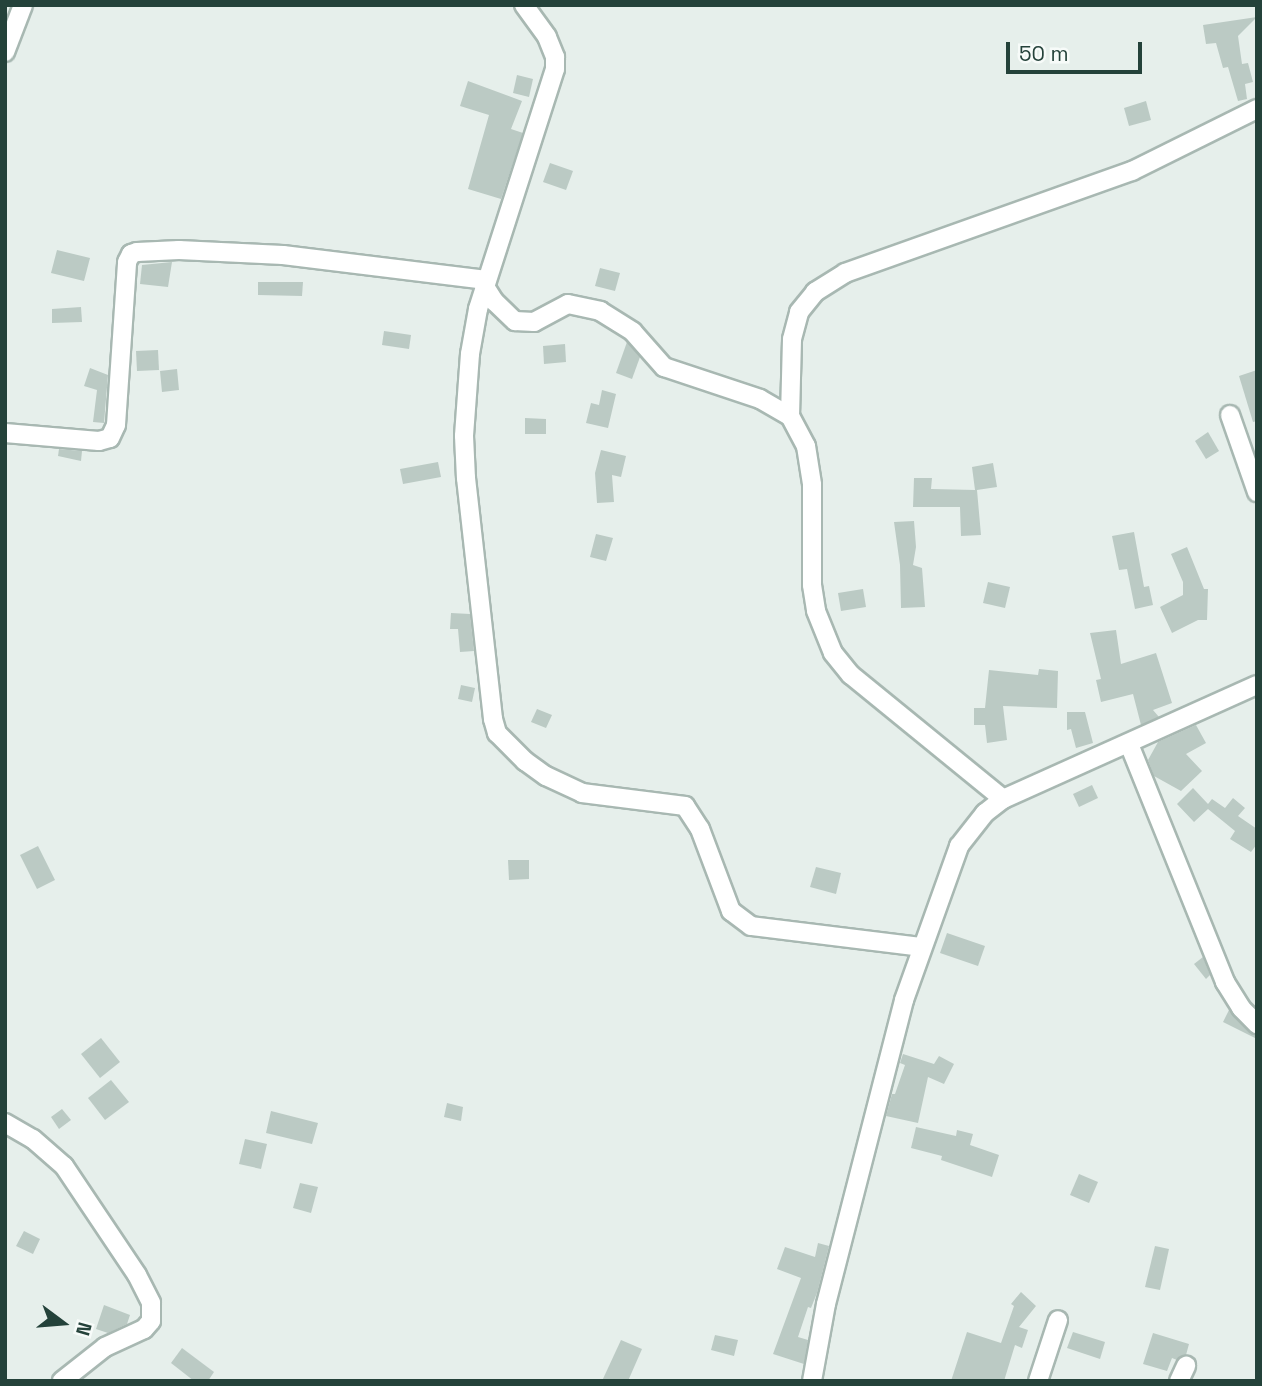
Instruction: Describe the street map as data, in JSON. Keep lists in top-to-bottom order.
{
  "scale_bar": "50 m",
  "north": "right"
}
